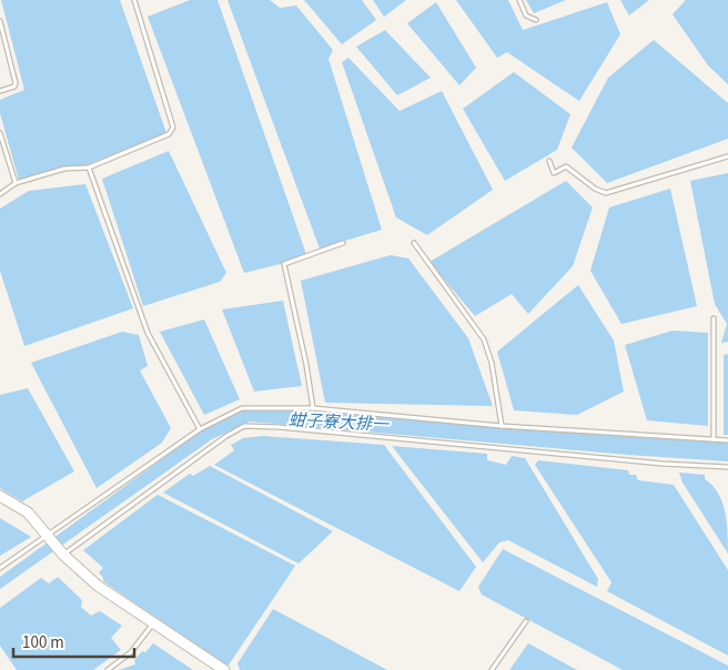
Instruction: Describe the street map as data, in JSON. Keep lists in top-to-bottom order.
{
  "water": ["蚶子寮大排一"],
  "scale_bar": "100 m"
}
